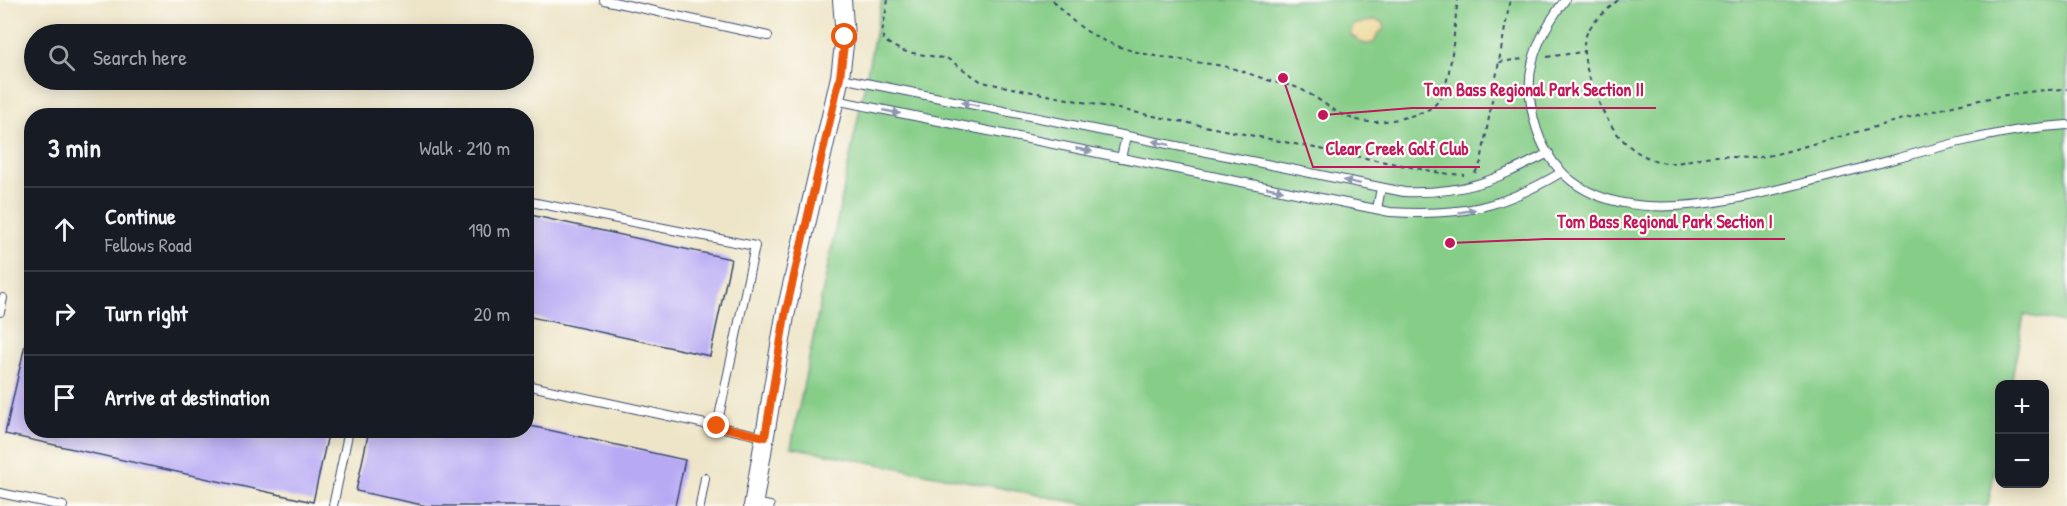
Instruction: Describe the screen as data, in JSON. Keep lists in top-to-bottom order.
{
  "places": ["Clear Creek Golf Club", "Tom Bass Regional Park Section II", "Tom Bass Regional Park Section I"],
  "page": {
    "search": "Search here",
    "heading": ["3 min", "Walk · 210 m"],
    "list": [
      ["Continue", "Fellows Road", "190 m"],
      ["Turn right", "20 m"],
      "Arrive at destination"
    ],
    "map_buttons": ["+", "−"]
  }
}
